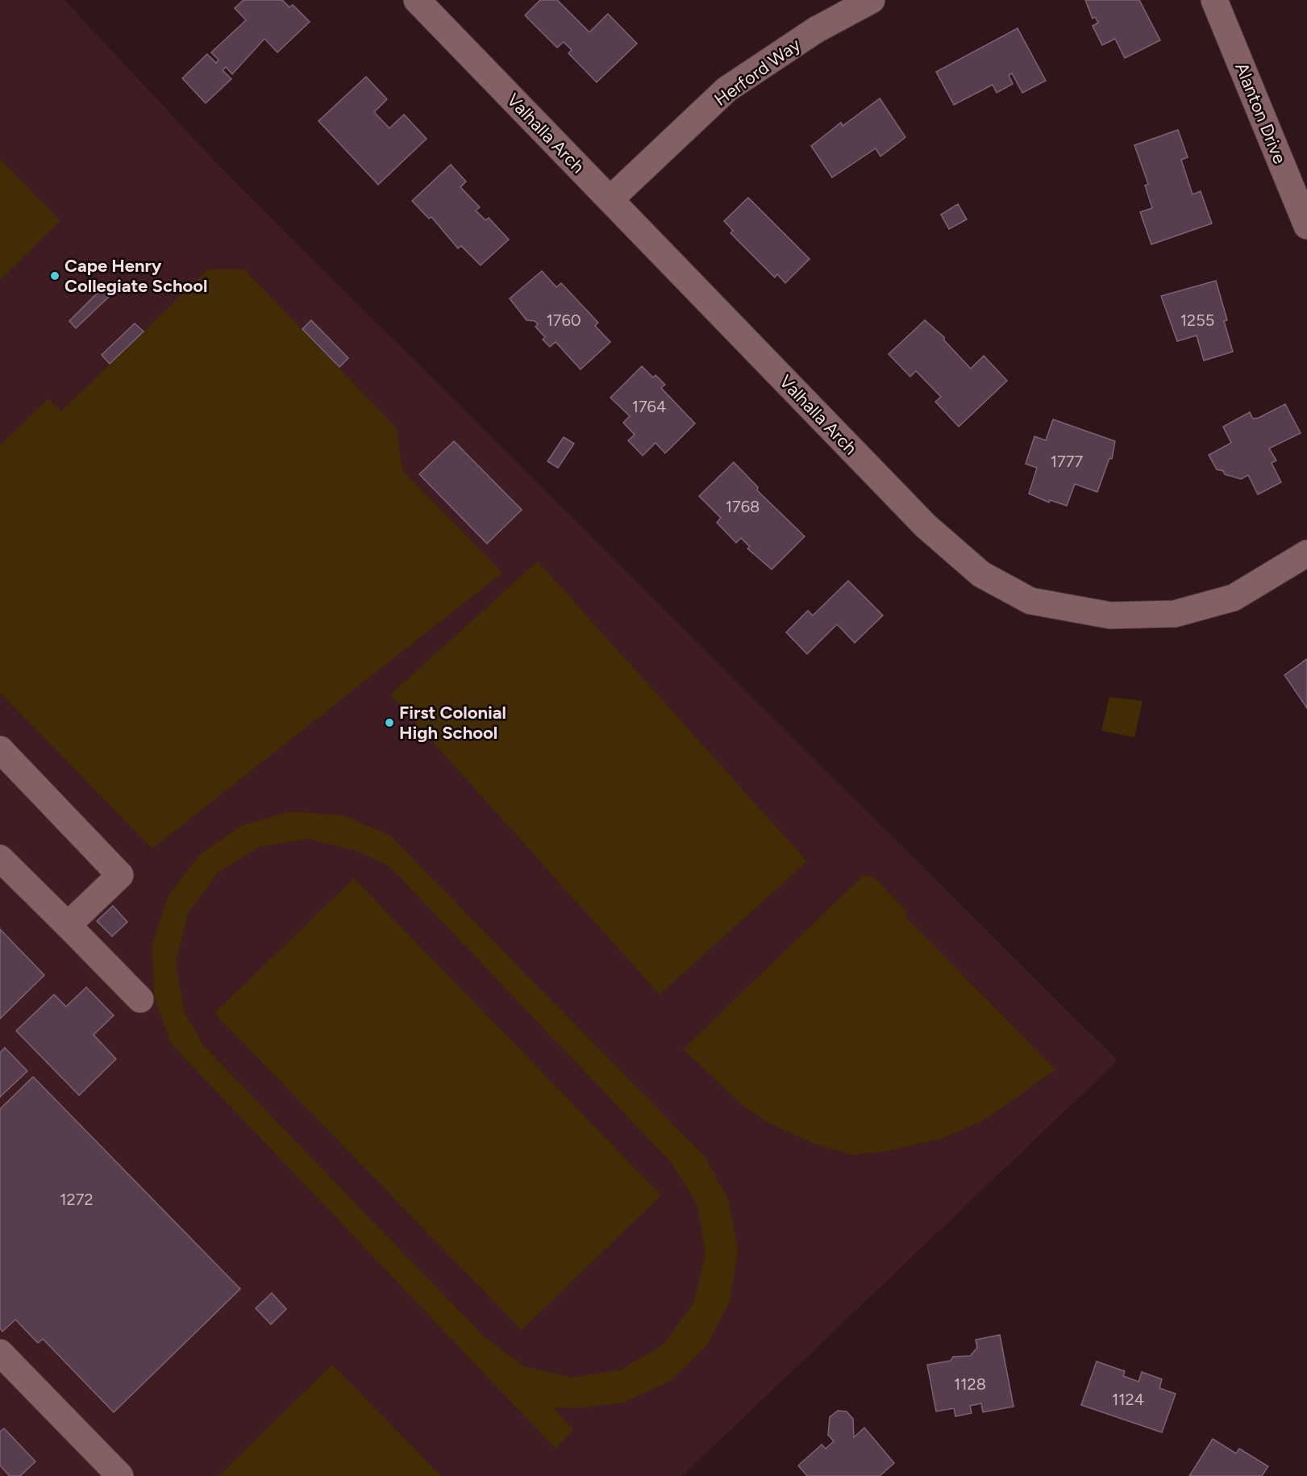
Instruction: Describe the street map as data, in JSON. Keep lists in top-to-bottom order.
{
  "streets": {
    "street": ["Herford Way", "Alanton Drive", "Valhalla Arch"]
  },
  "crossings": [
    ["Herford Way", "Valhalla Arch"]
  ],
  "places": ["Cape Henry Collegiate School", "First Colonial High School"],
  "house_numbers": [
    "1760",
    "1255",
    "1764",
    "1777",
    "1768",
    "1272",
    "1128",
    "1124"
  ]
}
